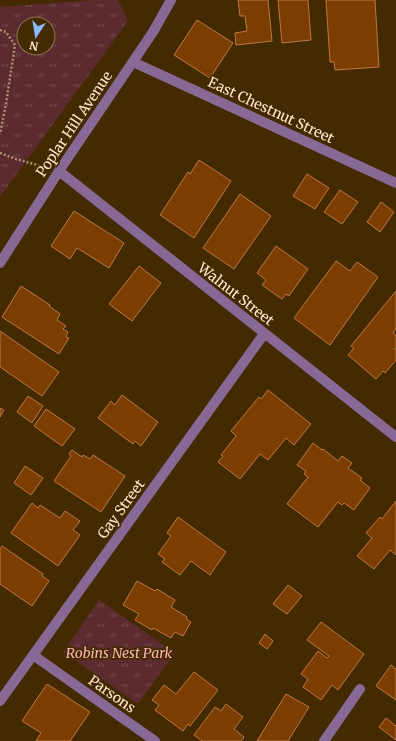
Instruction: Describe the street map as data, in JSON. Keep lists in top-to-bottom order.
{
  "streets": {
    "street": [
      "East Chestnut Street",
      "Poplar Hill Avenue",
      "Walnut Street",
      "Gay Street",
      "Parsons"
    ]
  },
  "crossings": [
    ["East Chestnut Street", "Poplar Hill Avenue"],
    ["Poplar Hill Avenue", "Walnut Street"],
    ["Walnut Street", "Gay Street"],
    ["Gay Street", "Parsons"]
  ],
  "parks": ["Robins Nest Park"],
  "north": "bottom"
}
